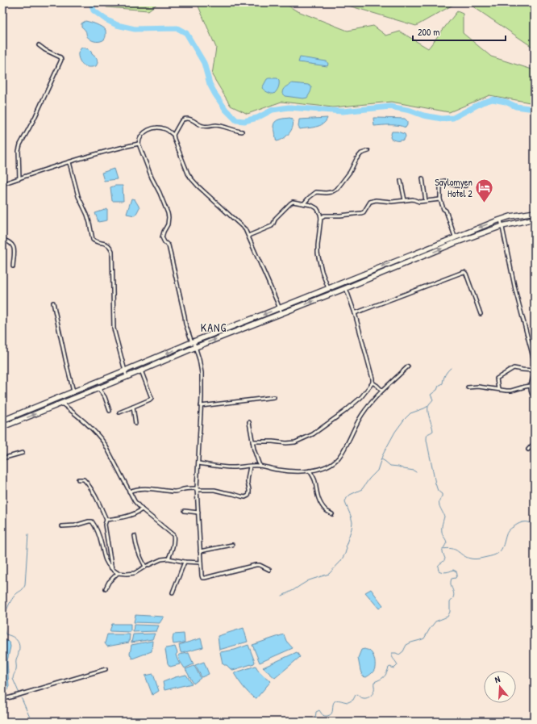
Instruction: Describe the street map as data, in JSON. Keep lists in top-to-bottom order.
{
  "districts": ["KANG"],
  "places": {
    "hotel": ["Saylomyen Hotel 2"]
  },
  "scale_bar": "200 m",
  "north": "top"
}
